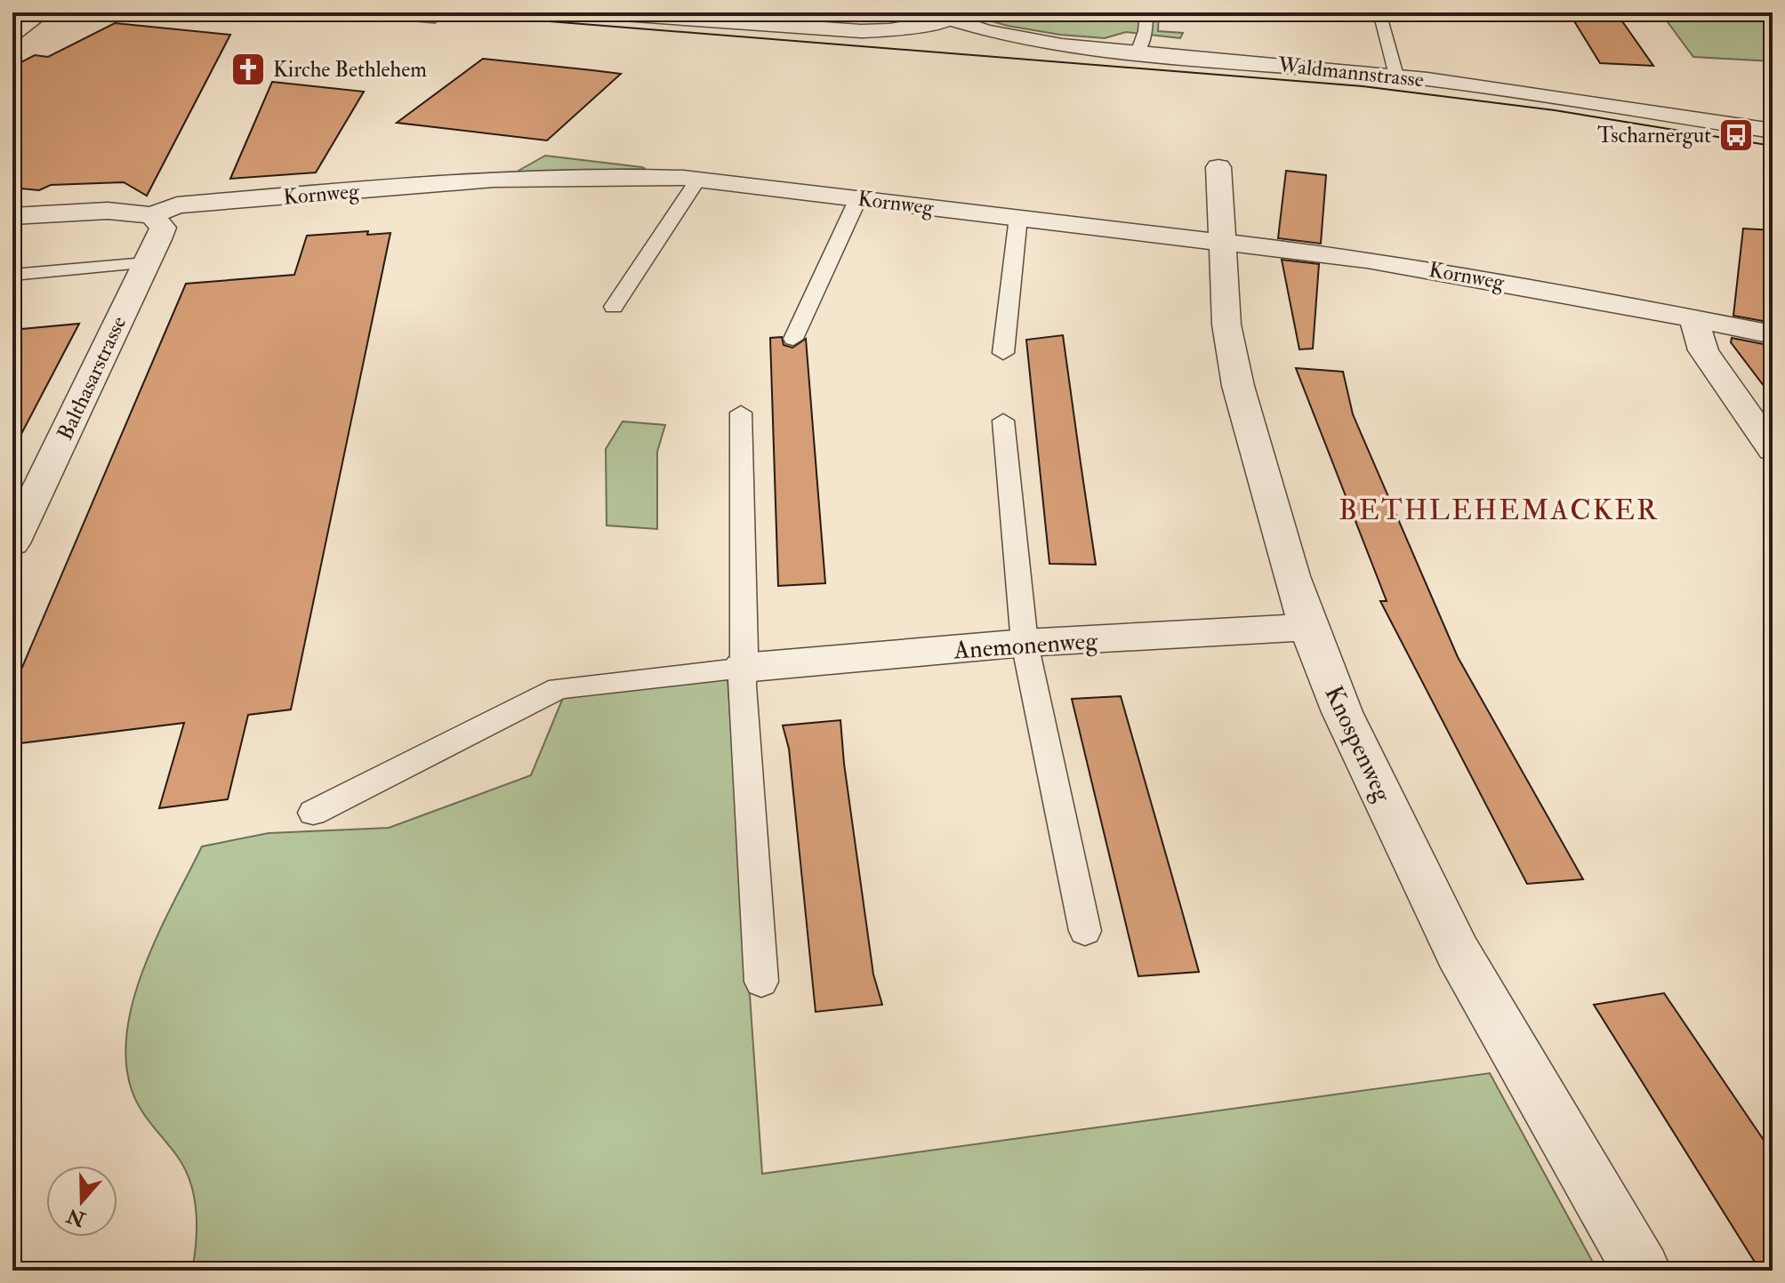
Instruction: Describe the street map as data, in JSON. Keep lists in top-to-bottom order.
{
  "streets": {
    "street": [
      "Waldmannstrasse",
      "Kornweg",
      "Balthasarstrasse",
      "Anemonenweg",
      "Knospenweg"
    ]
  },
  "crossings": [
    ["Kornweg", "Balthasarstrasse"],
    ["Kornweg", "Knospenweg"],
    ["Anemonenweg", "Knospenweg"]
  ],
  "districts": ["BETHLEHEMACKER"],
  "places": {
    "church": ["Kirche Bethlehem"],
    "bus stop": ["Tscharnergut"]
  },
  "north": "bottom"
}
